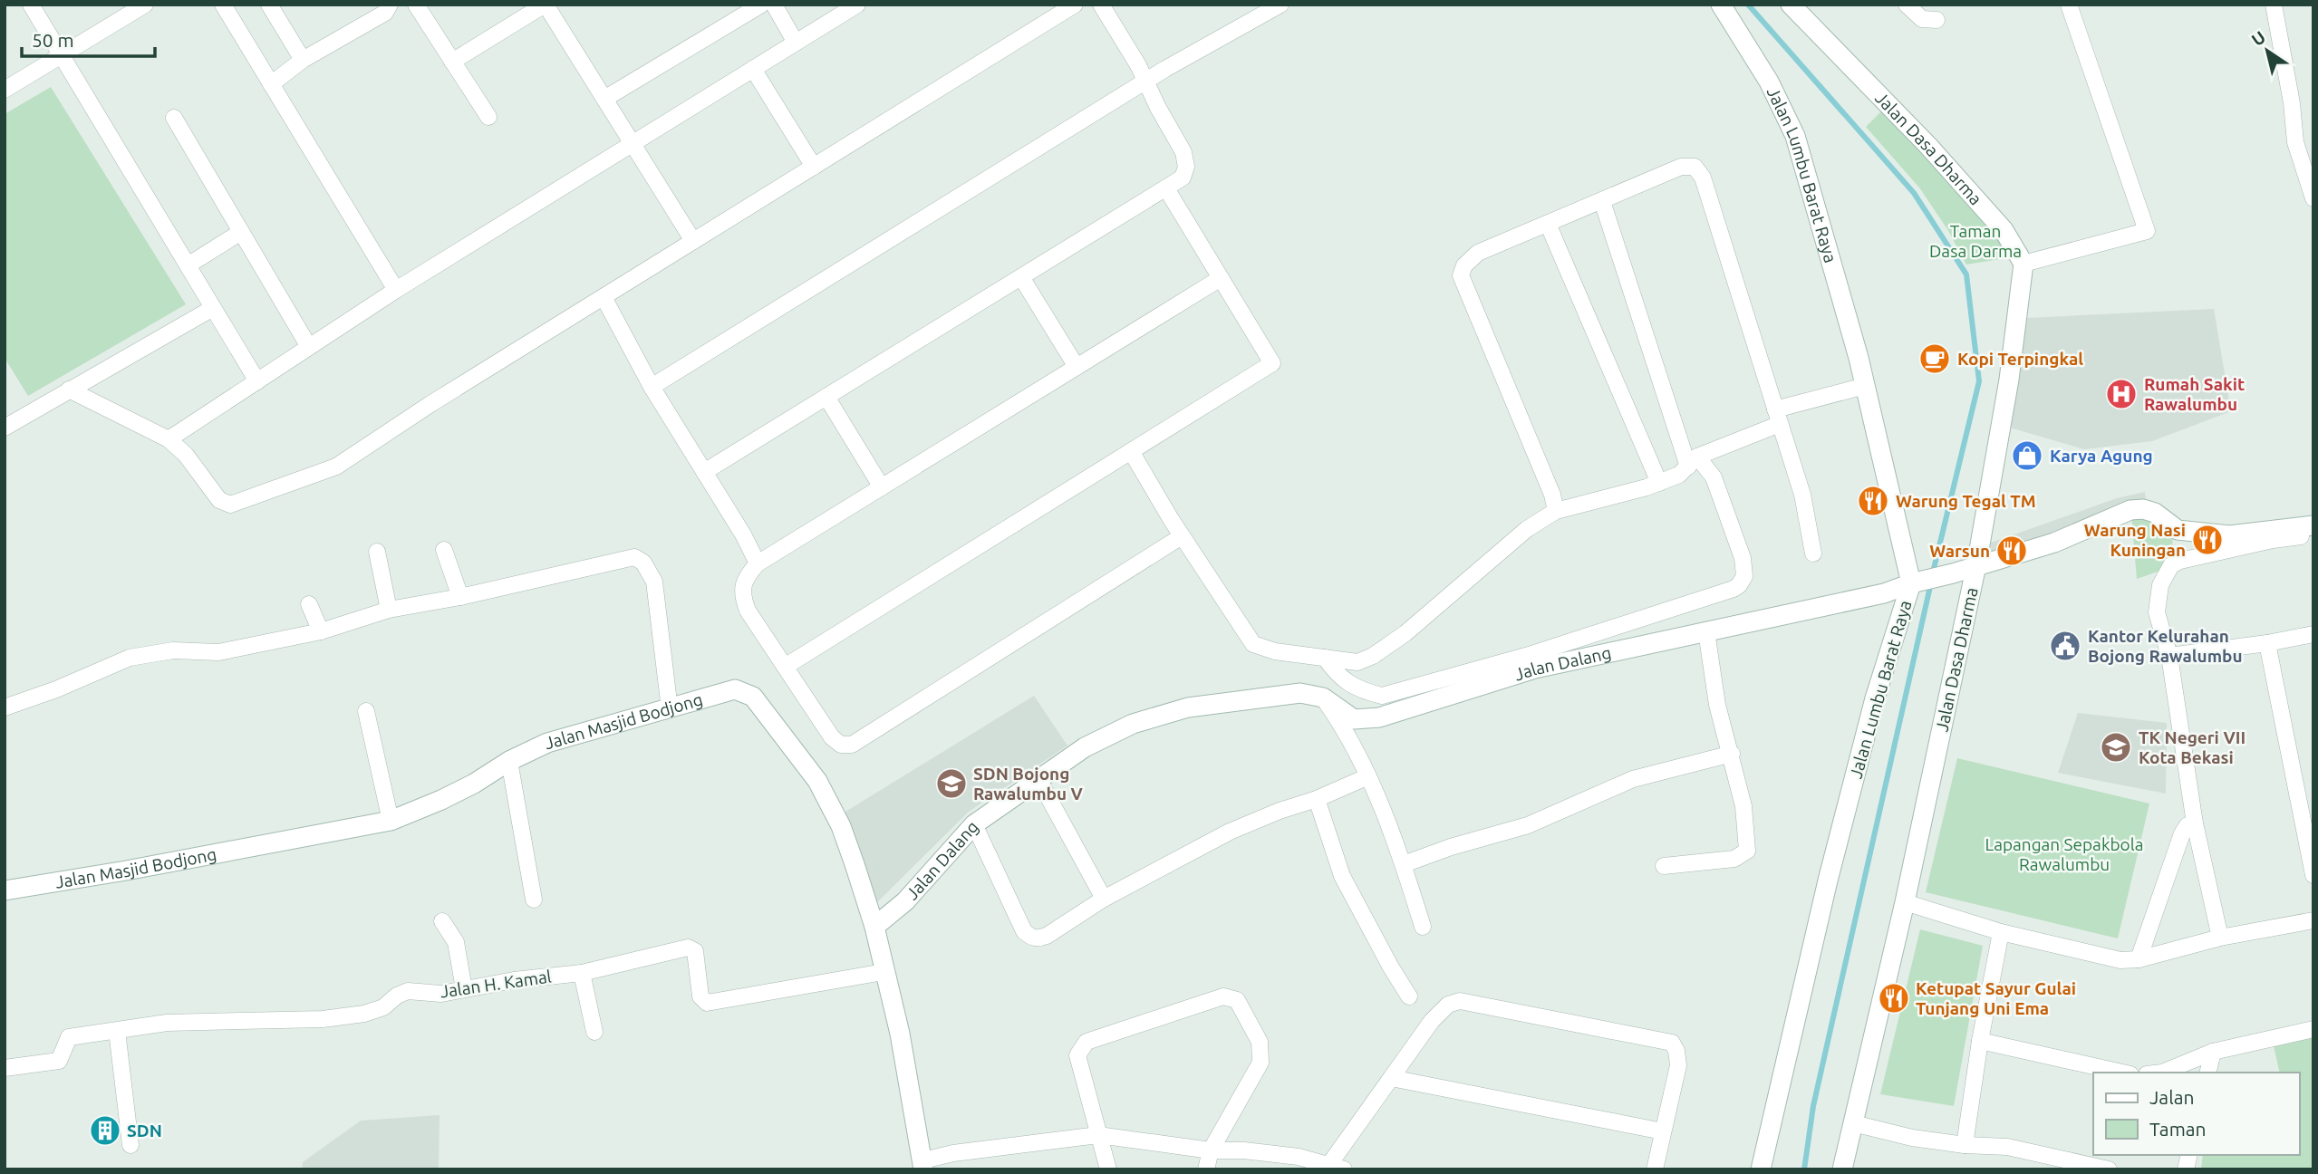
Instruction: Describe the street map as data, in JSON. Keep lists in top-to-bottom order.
{
  "streets": {
    "street": [
      "Jalan Dasa Dharma",
      "Jalan Lumbu Barat Raya",
      "Jalan Dalang",
      "Jalan Masjid Bodjong",
      "Jalan H. Kamal"
    ]
  },
  "crossings": [
    ["Jalan Dasa Dharma", "Jalan Dalang"],
    ["Jalan Lumbu Barat Raya", "Jalan Dalang"],
    ["Jalan Dalang", "Jalan Masjid Bodjong"],
    ["Jalan Masjid Bodjong", "Jalan H. Kamal"]
  ],
  "parks": ["Taman Dasa Darma", "Lapangan Sepakbola Rawalumbu"],
  "places": {
    "cafe": ["Kopi Terpingkal"],
    "hospital": ["Rumah Sakit Rawalumbu"],
    "shop": ["Karya Agung"],
    "restaurant": [
      "Warung Tegal TM",
      "Warung Nasi Kuningan",
      "Warsun",
      "Ketupat Sayur Gulai Tunjang Uni Ema"
    ],
    "public building": ["Kantor Kelurahan Bojong Rawalumbu"],
    "school or university": ["TK Negeri VII Kota Bekasi", "SDN Bojong Rawalumbu V"],
    "building": ["SDN"]
  },
  "legend": ["Jalan", "Taman"],
  "scale_bar": "50 m",
  "north": "top left"
}
